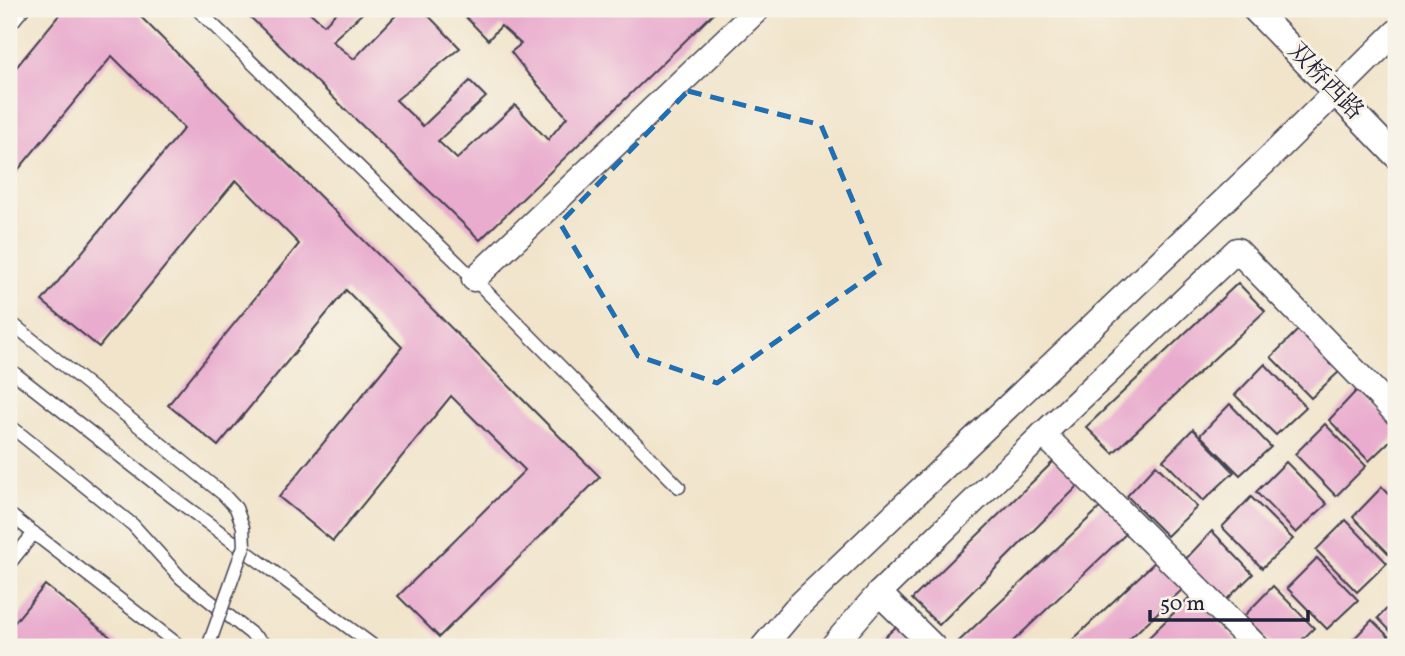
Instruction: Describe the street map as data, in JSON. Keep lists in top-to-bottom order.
{
  "streets": {
    "street": ["双桥西路"]
  },
  "scale_bar": "50 m"
}
